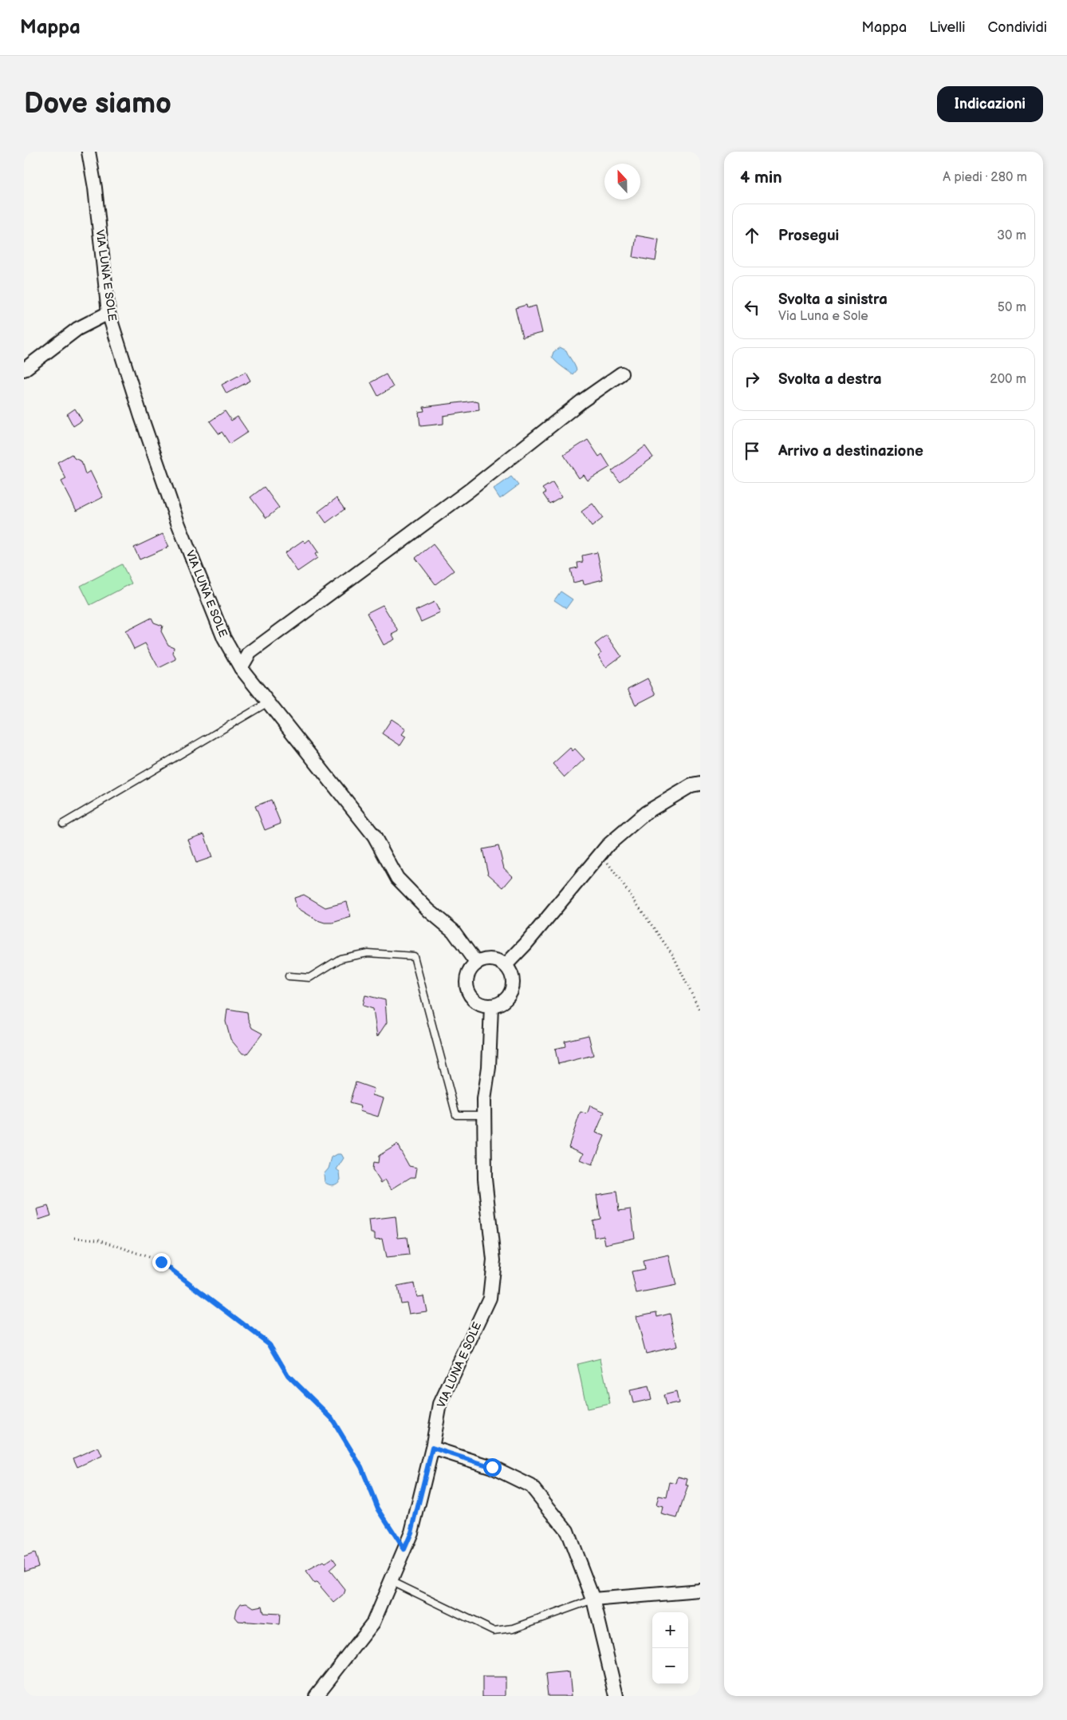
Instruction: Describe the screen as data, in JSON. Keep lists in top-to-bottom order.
{
  "streets": {
    "street": ["VIA LUNA E SOLE"]
  },
  "north": "top",
  "page": {
    "header": "Mappa",
    "nav": ["Mappa", "Livelli", "Condividi"],
    "buttons": "Indicazioni",
    "title": "Dove siamo",
    "heading": ["4 min", "A piedi · 280 m"],
    "list": [
      ["Prosegui", "30 m"],
      ["Svolta a sinistra", "Via Luna e Sole", "50 m"],
      ["Svolta a destra", "200 m"],
      "Arrivo a destinazione"
    ],
    "map_buttons": ["+", "−"]
  }
}
